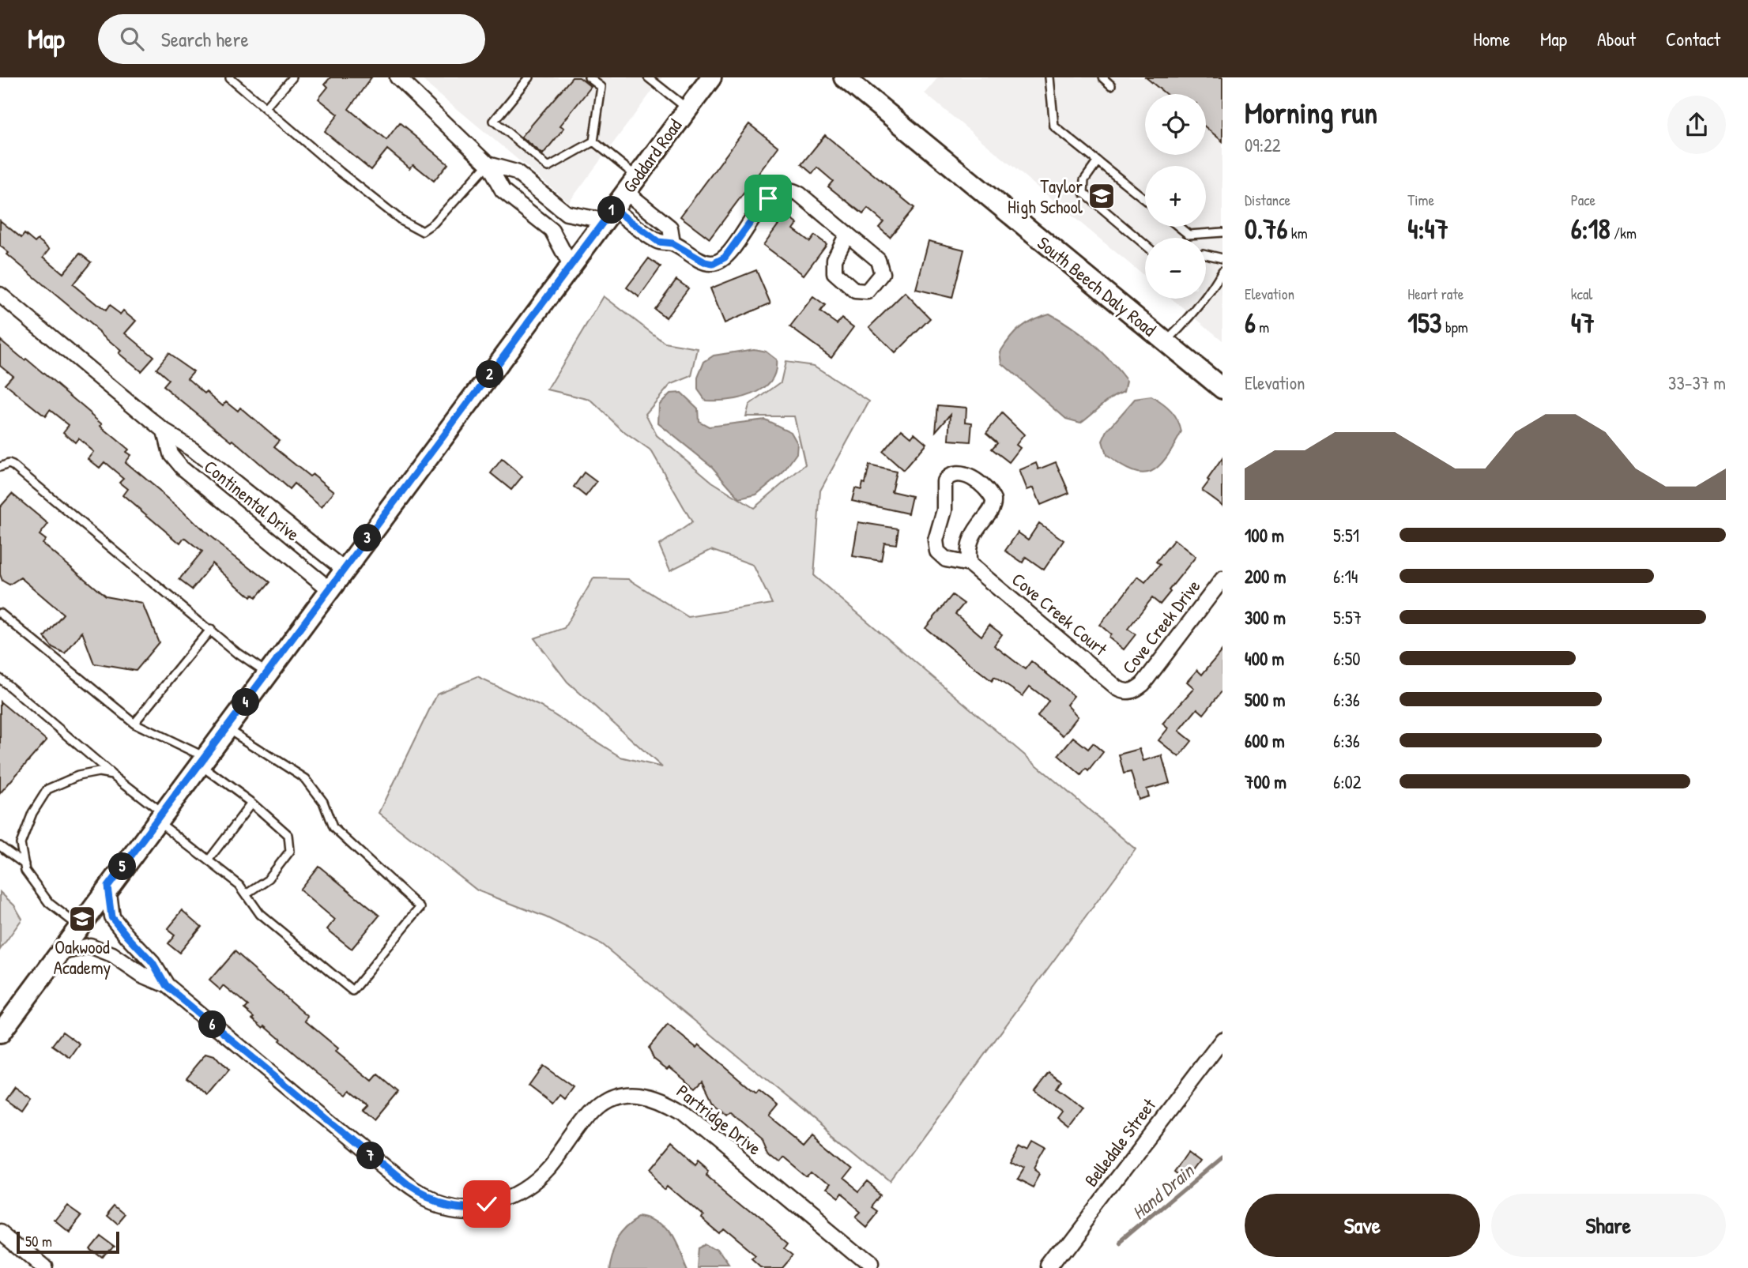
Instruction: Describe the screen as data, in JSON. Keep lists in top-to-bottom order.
{
  "streets": {
    "main road": ["Goddard Road", "South Beech Daly Road"],
    "street": [
      "Continental Drive",
      "Cove Creek Court",
      "Cove Creek Drive",
      "Partridge Drive",
      "Belledale Street"
    ]
  },
  "crossings": [
    ["Goddard Road", "Continental Drive"],
    ["Cove Creek Court", "Cove Creek Drive"]
  ],
  "water": ["Hand Drain"],
  "places": {
    "school or university": ["Taylor High School", "Oakwood Academy"]
  },
  "scale_bar": "50 m",
  "page": {
    "header": "Map",
    "search": "Search here",
    "nav": [
      "Home",
      "Map",
      "About",
      "Contact"
    ],
    "heading": ["Morning run", "09:22"],
    "map_buttons": ["+", "−"],
    "stats": [
      ["Distance", "0.76 km"],
      ["Time", "4:47"],
      ["Pace", "6:18 /km"],
      ["Elevation", "6 m"],
      ["Heart rate", "153 bpm"],
      ["kcal", "47"]
    ],
    "pins": [
      "1",
      "2",
      "3",
      "4",
      "5",
      "6",
      "7"
    ],
    "chart": ["Elevation", "33–37 m"],
    "list": [
      {
        "name": "100 m",
        "note": "5:51"
      },
      {
        "name": "200 m",
        "note": "6:14"
      },
      {
        "name": "300 m",
        "note": "5:57"
      },
      {
        "name": "400 m",
        "note": "6:50"
      },
      {
        "name": "500 m",
        "note": "6:36"
      },
      {
        "name": "600 m",
        "note": "6:36"
      },
      {
        "name": "700 m",
        "note": "6:02"
      }
    ],
    "buttons": ["Save", "Share"],
    "scale": "50 m"
  }
}
